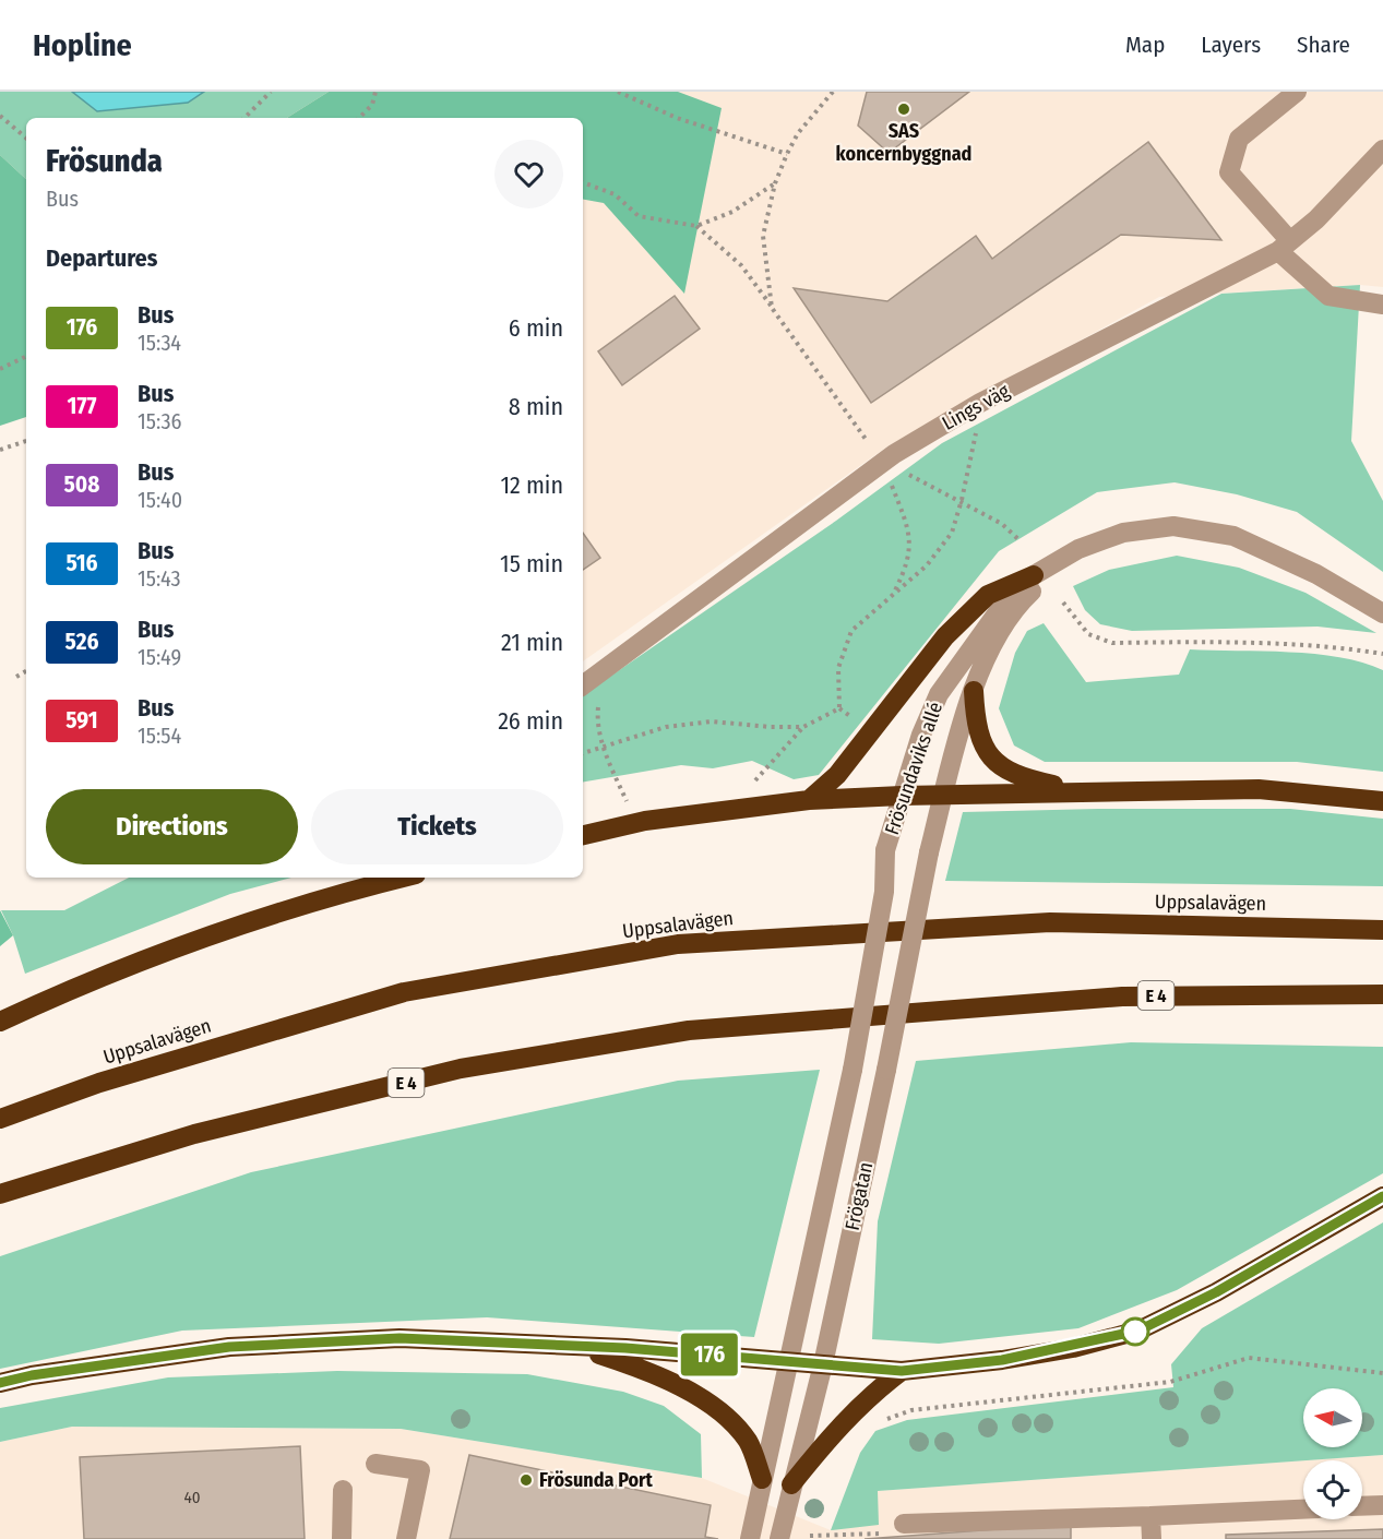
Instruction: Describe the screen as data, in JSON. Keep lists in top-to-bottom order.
{
  "streets": {
    "highway": ["Uppsalavägen", "E 4"],
    "street": ["Lings väg", "Frösundaviks allé", "Frögatan"]
  },
  "crossings": [
    ["Frösundaviks allé", "Frögatan"]
  ],
  "places": ["SAS koncernbyggnad", "Frösunda Port"],
  "lines": ["bus line 176"],
  "house_numbers": ["40"],
  "north": "left",
  "page": {
    "header": "Hopline",
    "nav": ["Map", "Layers", "Share"],
    "on_map": "176",
    "heading": [
      ["Frösunda", "Bus"],
      "Departures"
    ],
    "list": [
      {
        "mark": "176",
        "name": "Bus",
        "note": "15:34",
        "value": "6 min"
      },
      {
        "mark": "177",
        "name": "Bus",
        "note": "15:36",
        "value": "8 min"
      },
      {
        "mark": "508",
        "name": "Bus",
        "note": "15:40",
        "value": "12 min"
      },
      {
        "mark": "516",
        "name": "Bus",
        "note": "15:43",
        "value": "15 min"
      },
      {
        "mark": "526",
        "name": "Bus",
        "note": "15:49",
        "value": "21 min"
      },
      {
        "mark": "591",
        "name": "Bus",
        "note": "15:54",
        "value": "26 min"
      }
    ],
    "buttons": ["Directions", "Tickets"]
  }
}
